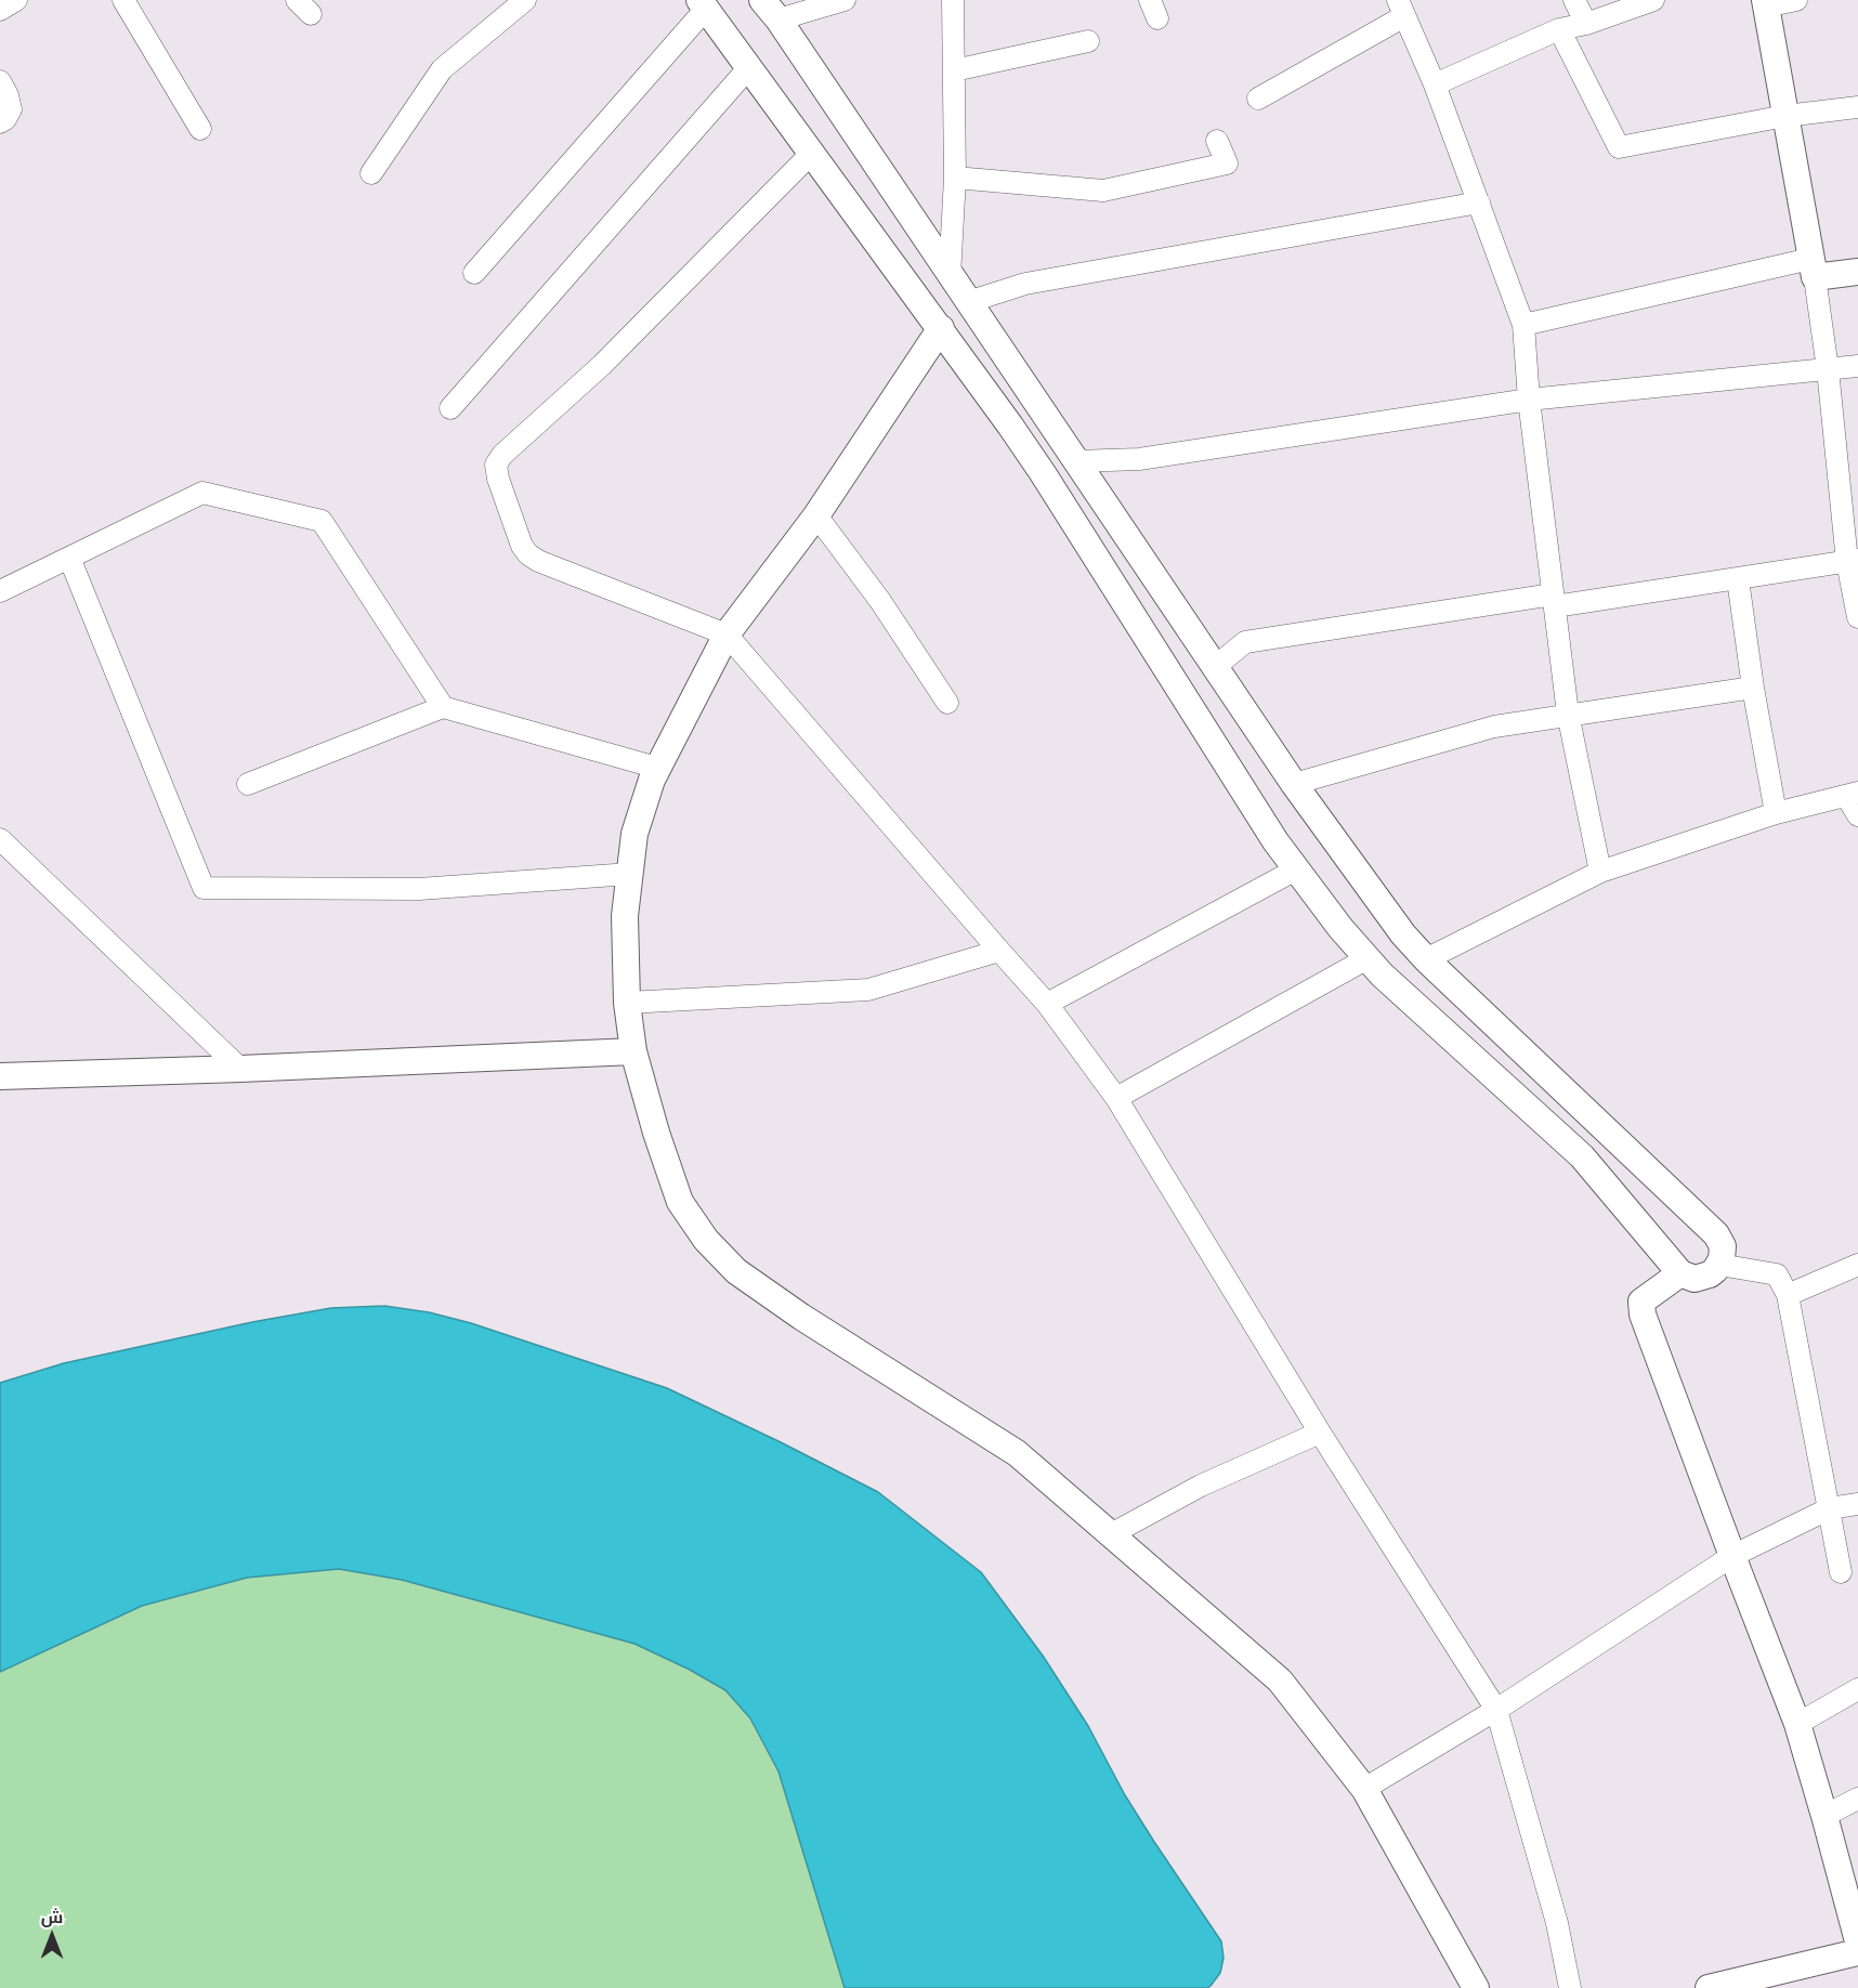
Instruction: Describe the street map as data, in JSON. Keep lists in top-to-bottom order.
{
  "north": "top"
}
